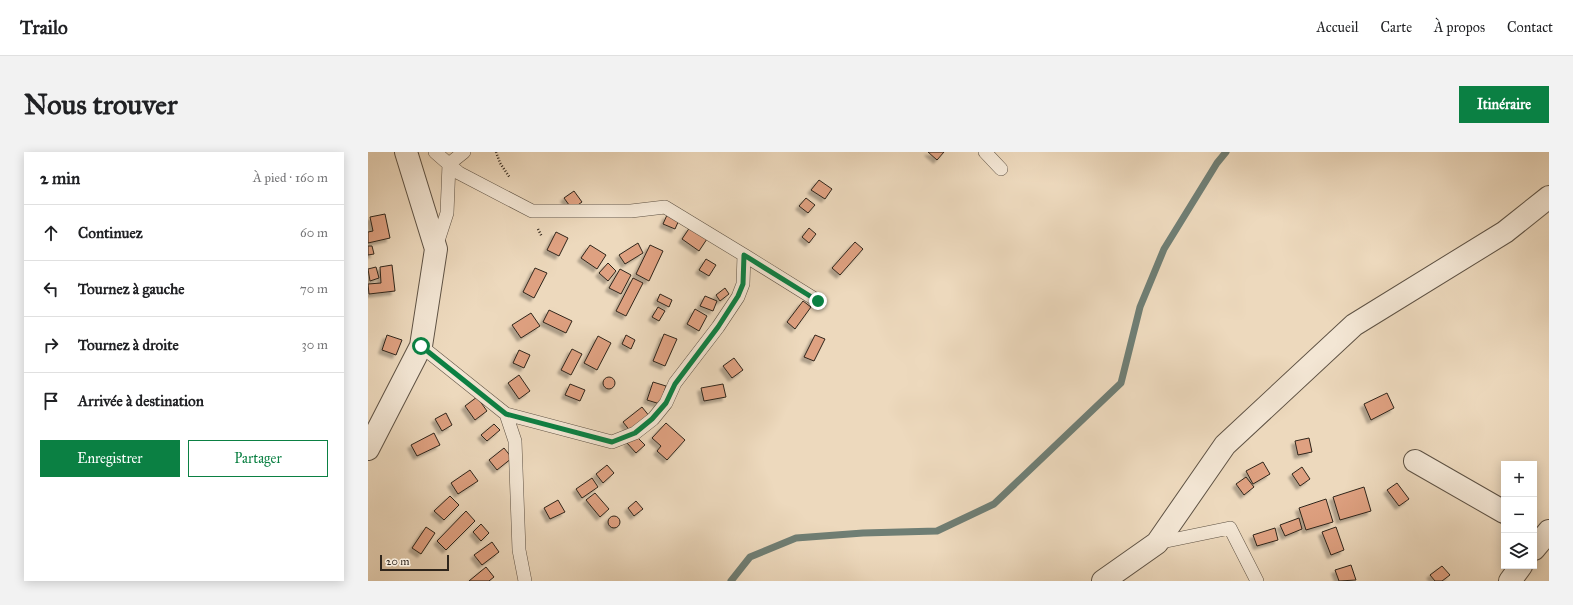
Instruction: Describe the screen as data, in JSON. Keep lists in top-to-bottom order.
{
  "scale_bar": "20 m",
  "page": {
    "header": "Trailo",
    "nav": [
      "Accueil",
      "Carte",
      "À propos",
      "Contact"
    ],
    "buttons": [
      "Itinéraire",
      ["Enregistrer", "Partager"]
    ],
    "title": "Nous trouver",
    "heading": ["2 min", "À pied · 160 m"],
    "list": [
      ["Continuez", "60 m"],
      ["Tournez à gauche", "70 m"],
      ["Tournez à droite", "30 m"],
      "Arrivée à destination"
    ],
    "map_buttons": ["+", "−"],
    "scale": "20 m"
  }
}
